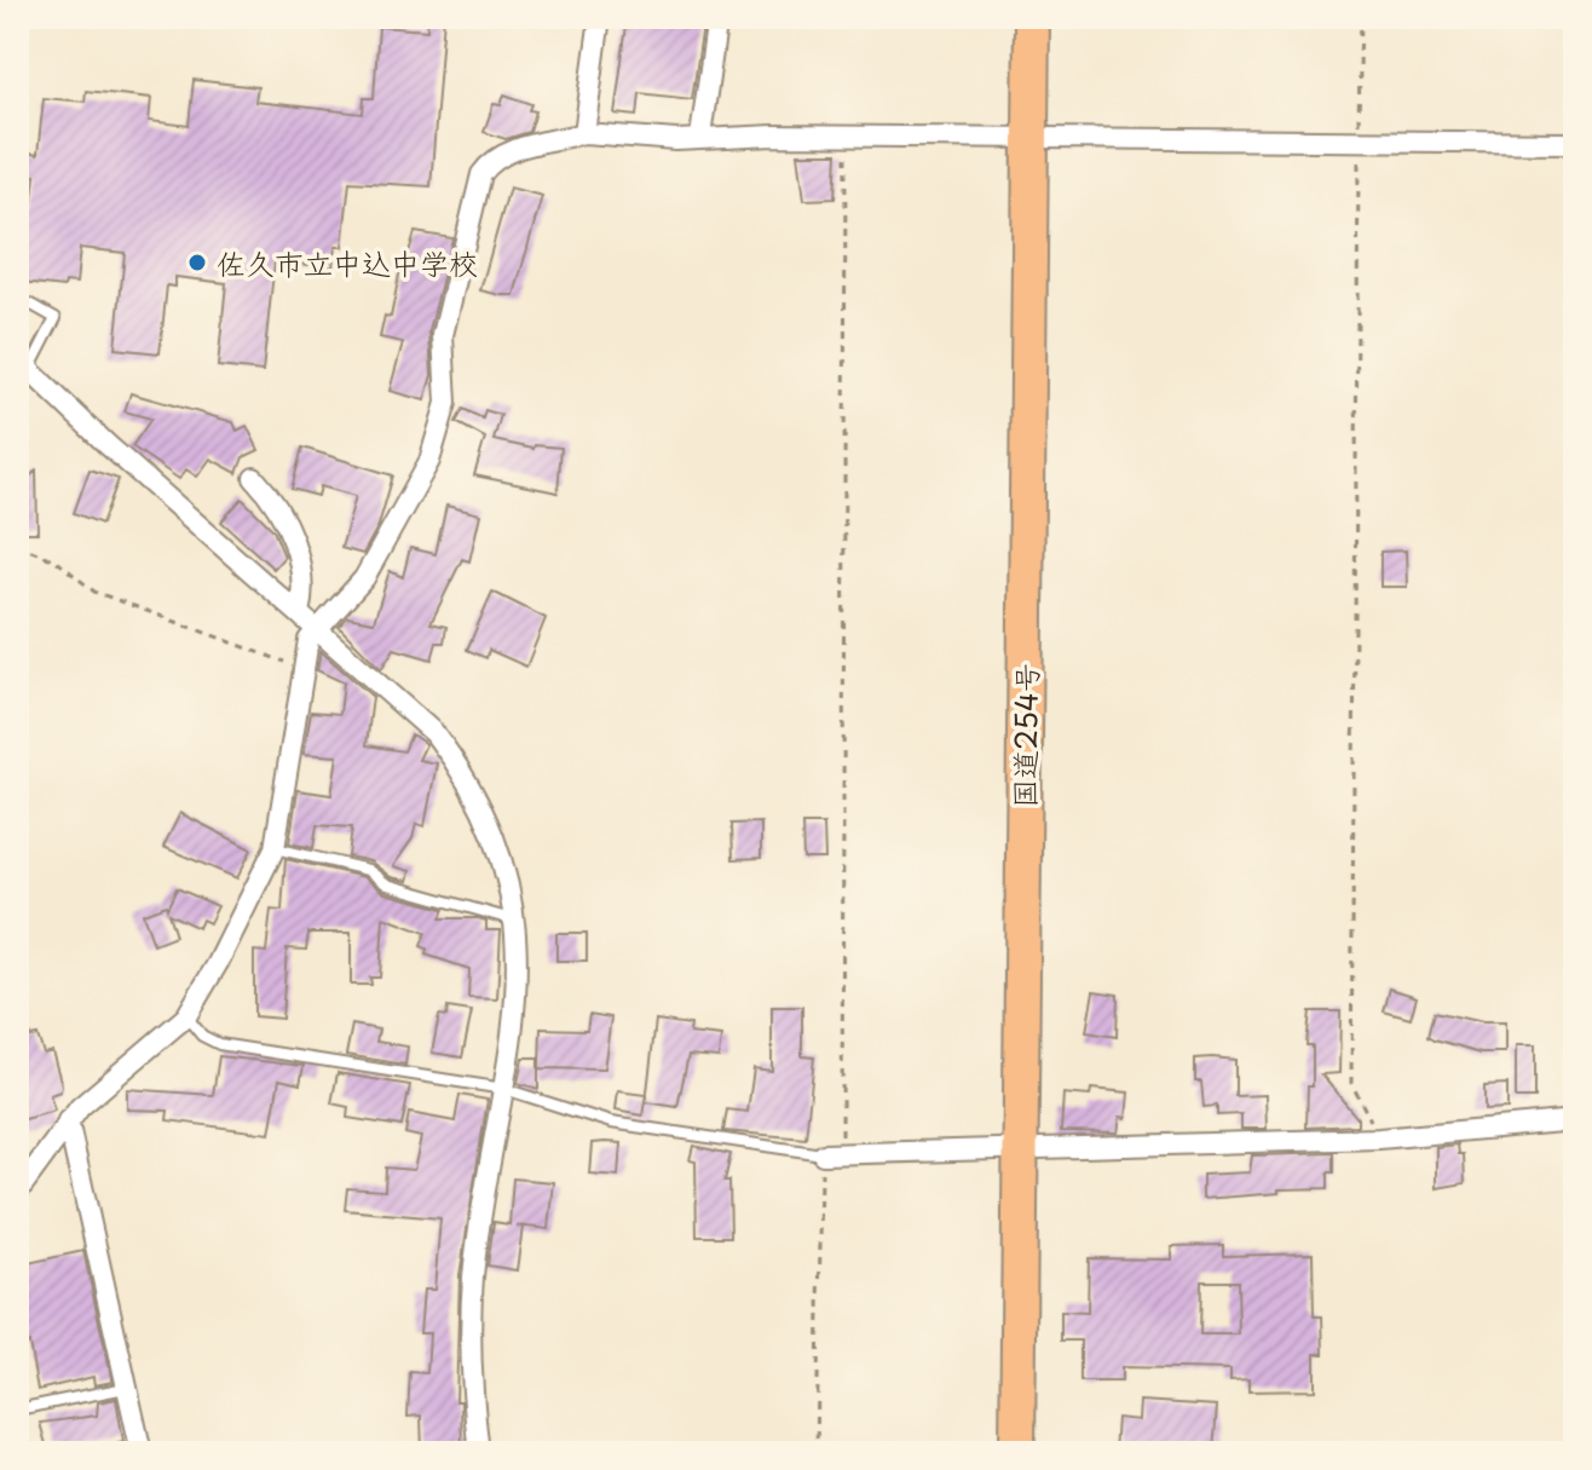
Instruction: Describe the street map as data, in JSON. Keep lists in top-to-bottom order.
{
  "streets": {
    "highway": ["国道254号"]
  },
  "places": ["佐久市立中込中学校"]
}
